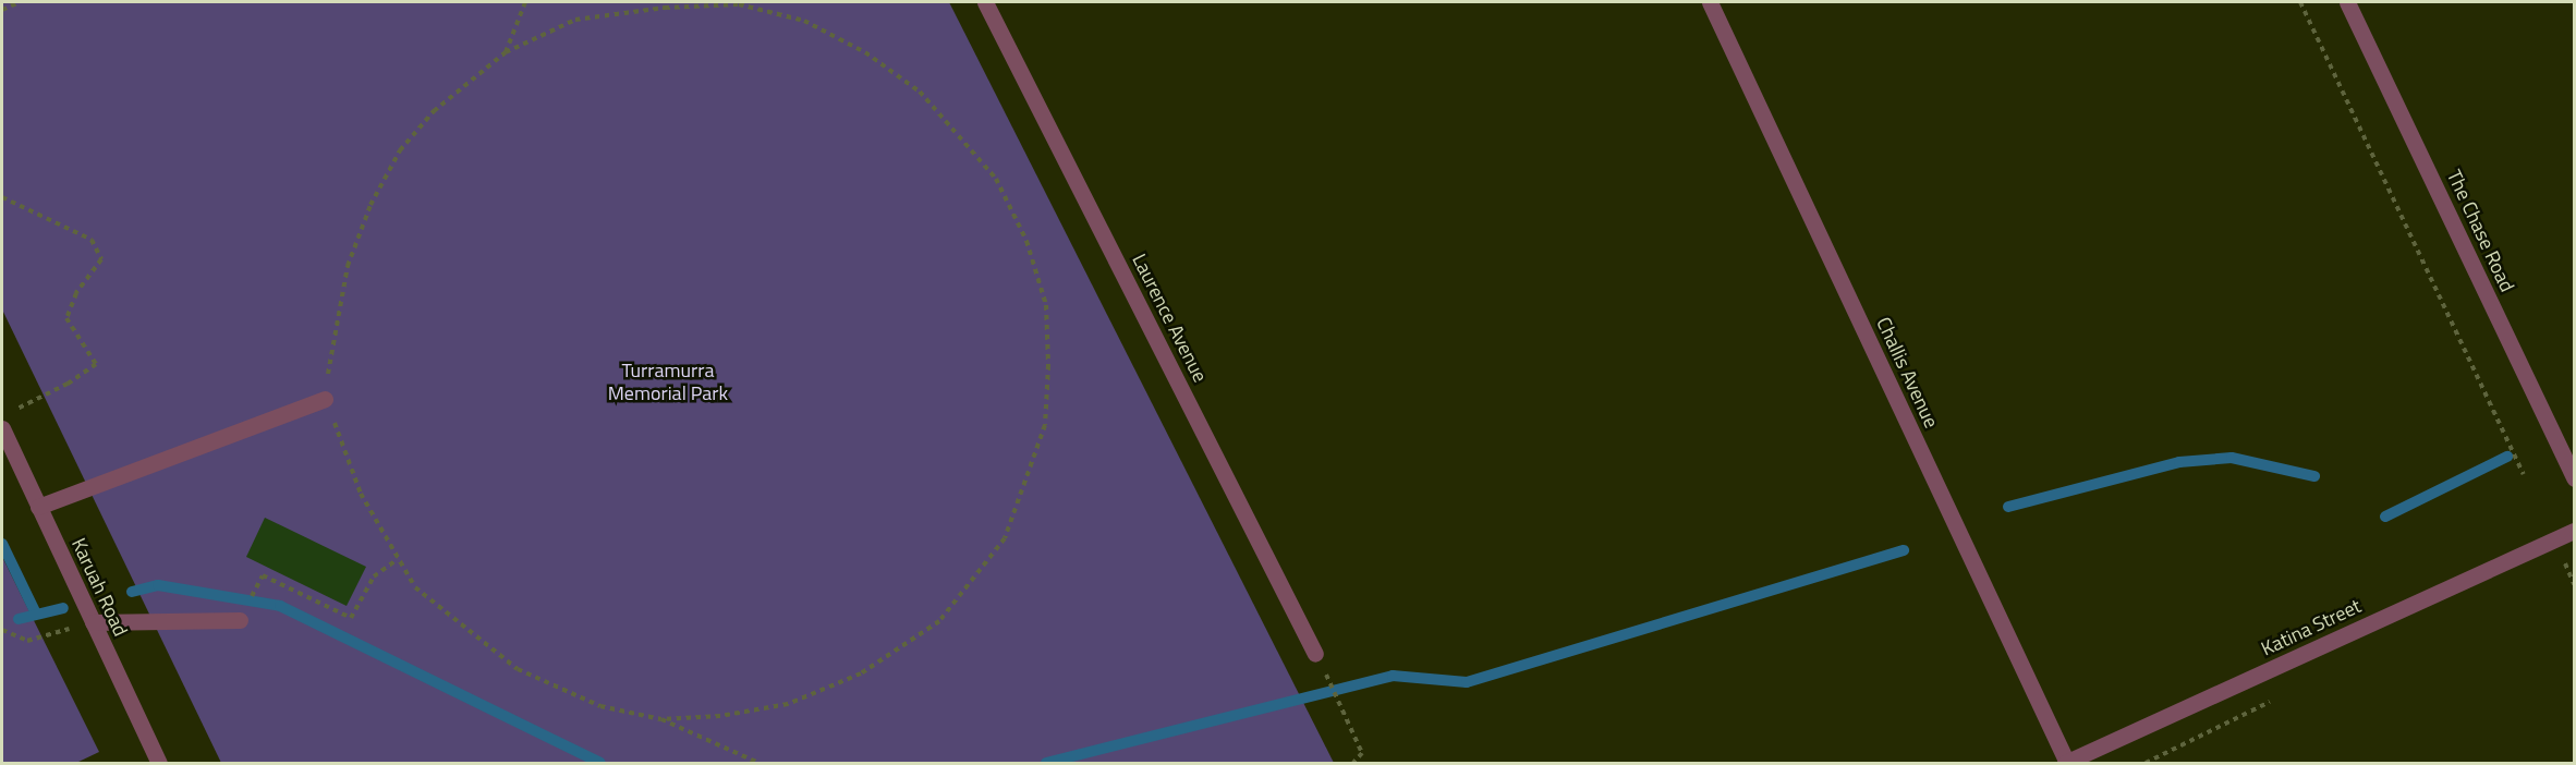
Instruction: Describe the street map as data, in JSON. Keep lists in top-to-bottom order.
{
  "streets": {
    "street": [
      "The Chase Road",
      "Laurence Avenue",
      "Challis Avenue",
      "Karuah Road",
      "Katina Street"
    ]
  },
  "crossings": [
    ["Challis Avenue", "Katina Street"]
  ],
  "parks": ["Turramurra Memorial Park"]
}
